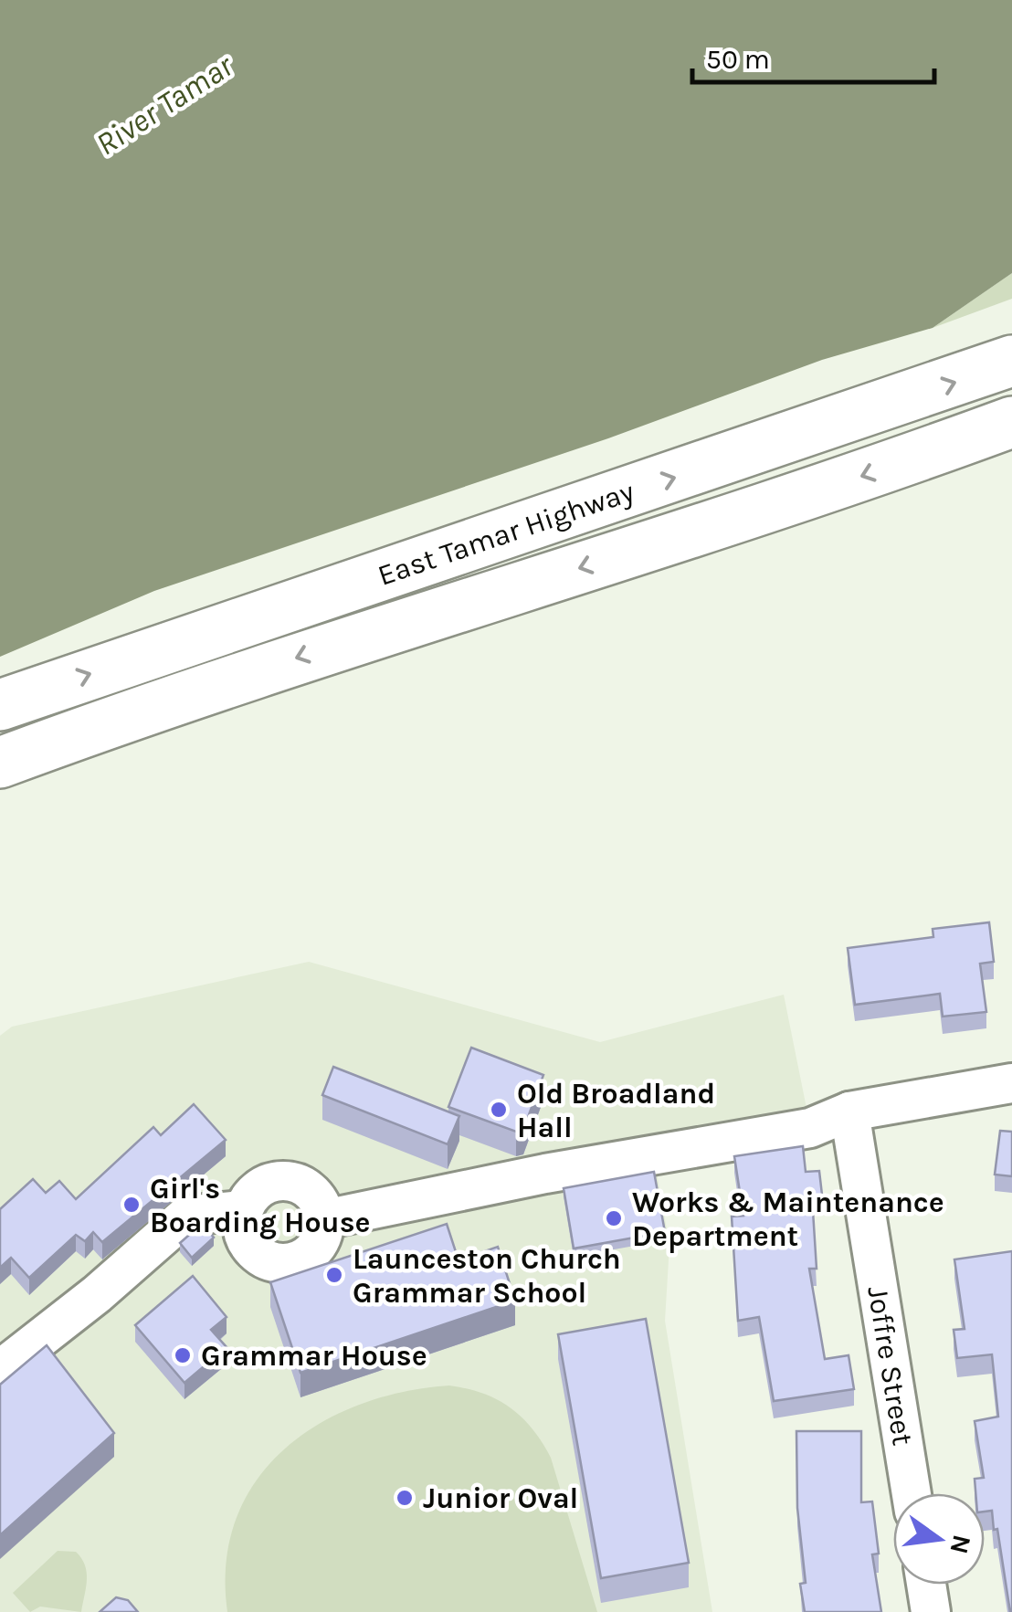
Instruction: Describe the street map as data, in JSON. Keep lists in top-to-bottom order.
{
  "streets": {
    "highway": ["East Tamar Highway"],
    "street": ["Joffre Street"]
  },
  "water": ["River Tamar"],
  "places": [
    "Old Broadland Hall",
    "Girl's Boarding House",
    "Works & Maintenance Department",
    "Launceston Church Grammar School",
    "Grammar House",
    "Junior Oval"
  ],
  "scale_bar": "50 m",
  "north": "right"
}
